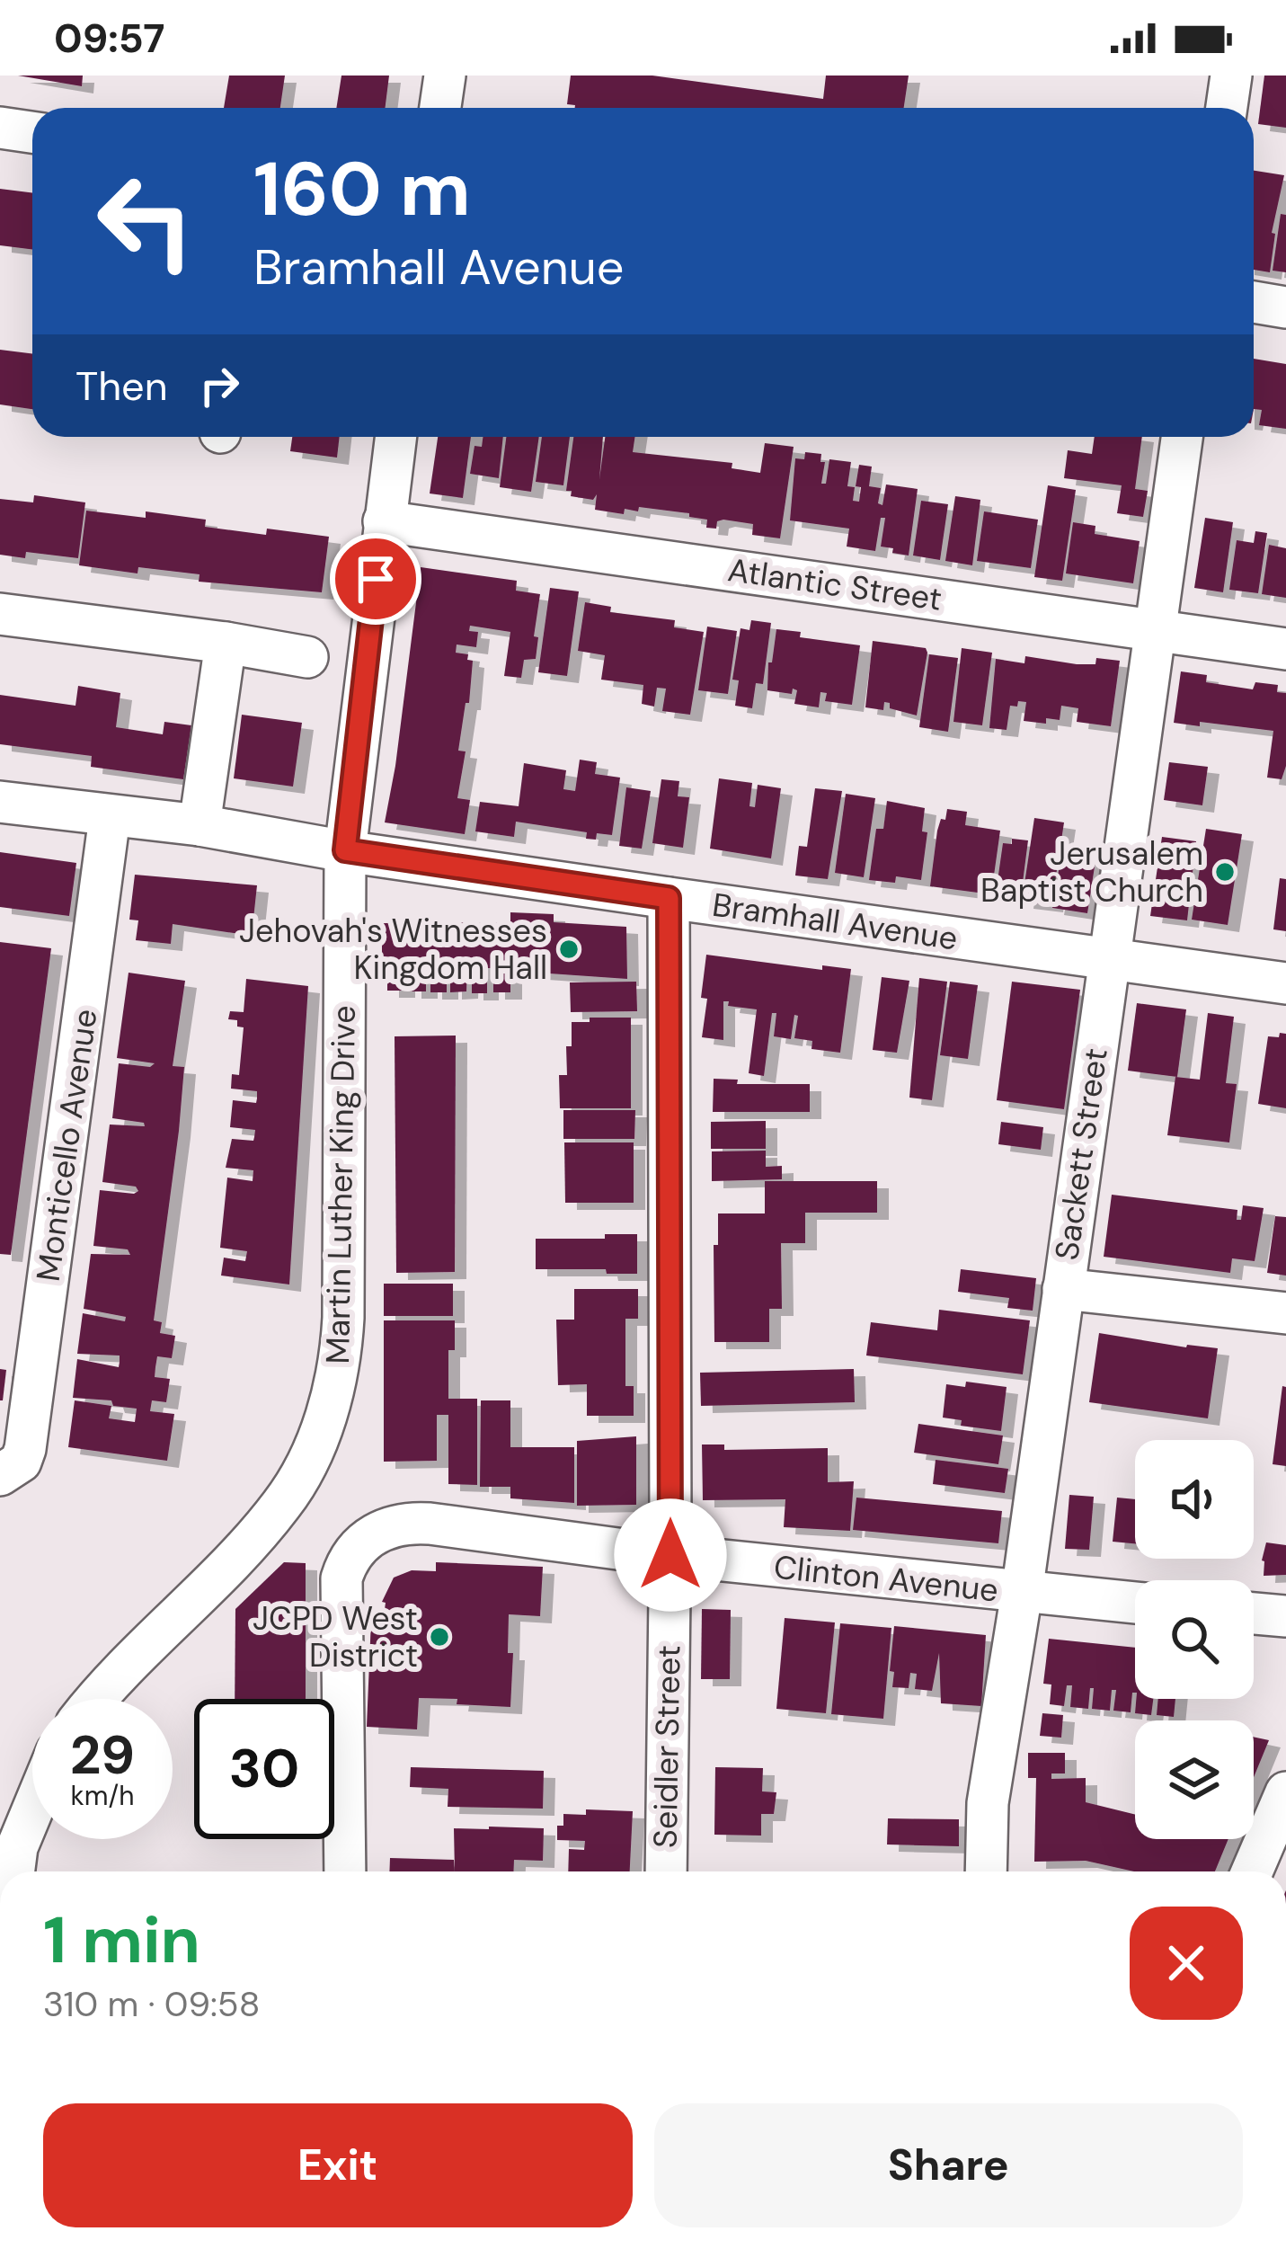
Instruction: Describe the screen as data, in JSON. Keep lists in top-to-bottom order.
{
  "streets": {
    "street": [
      "Atlantic Street",
      "Bramhall Avenue",
      "Monticello Avenue",
      "Sackett Street",
      "Martin Luther King Drive",
      "Clinton Avenue",
      "Seidler Street"
    ]
  },
  "crossings": [
    ["Atlantic Street", "Sackett Street"],
    ["Atlantic Street", "Martin Luther King Drive"],
    ["Bramhall Avenue", "Monticello Avenue"],
    ["Bramhall Avenue", "Sackett Street"],
    ["Bramhall Avenue", "Martin Luther King Drive"],
    ["Bramhall Avenue", "Seidler Street"],
    ["Sackett Street", "Clinton Avenue"],
    ["Clinton Avenue", "Seidler Street"]
  ],
  "places": ["Jerusalem Baptist Church", "Jehovah's Witnesses Kingdom Hall", "JCPD West District"],
  "page": {
    "status": "09:57",
    "turn": ["160 m", "Bramhall Avenue"],
    "then": "Then",
    "speed": "29 km/h",
    "limit": "30",
    "heading": ["1 min", "310 m · 09:58"],
    "buttons": ["Exit", "Share"]
  }
}
